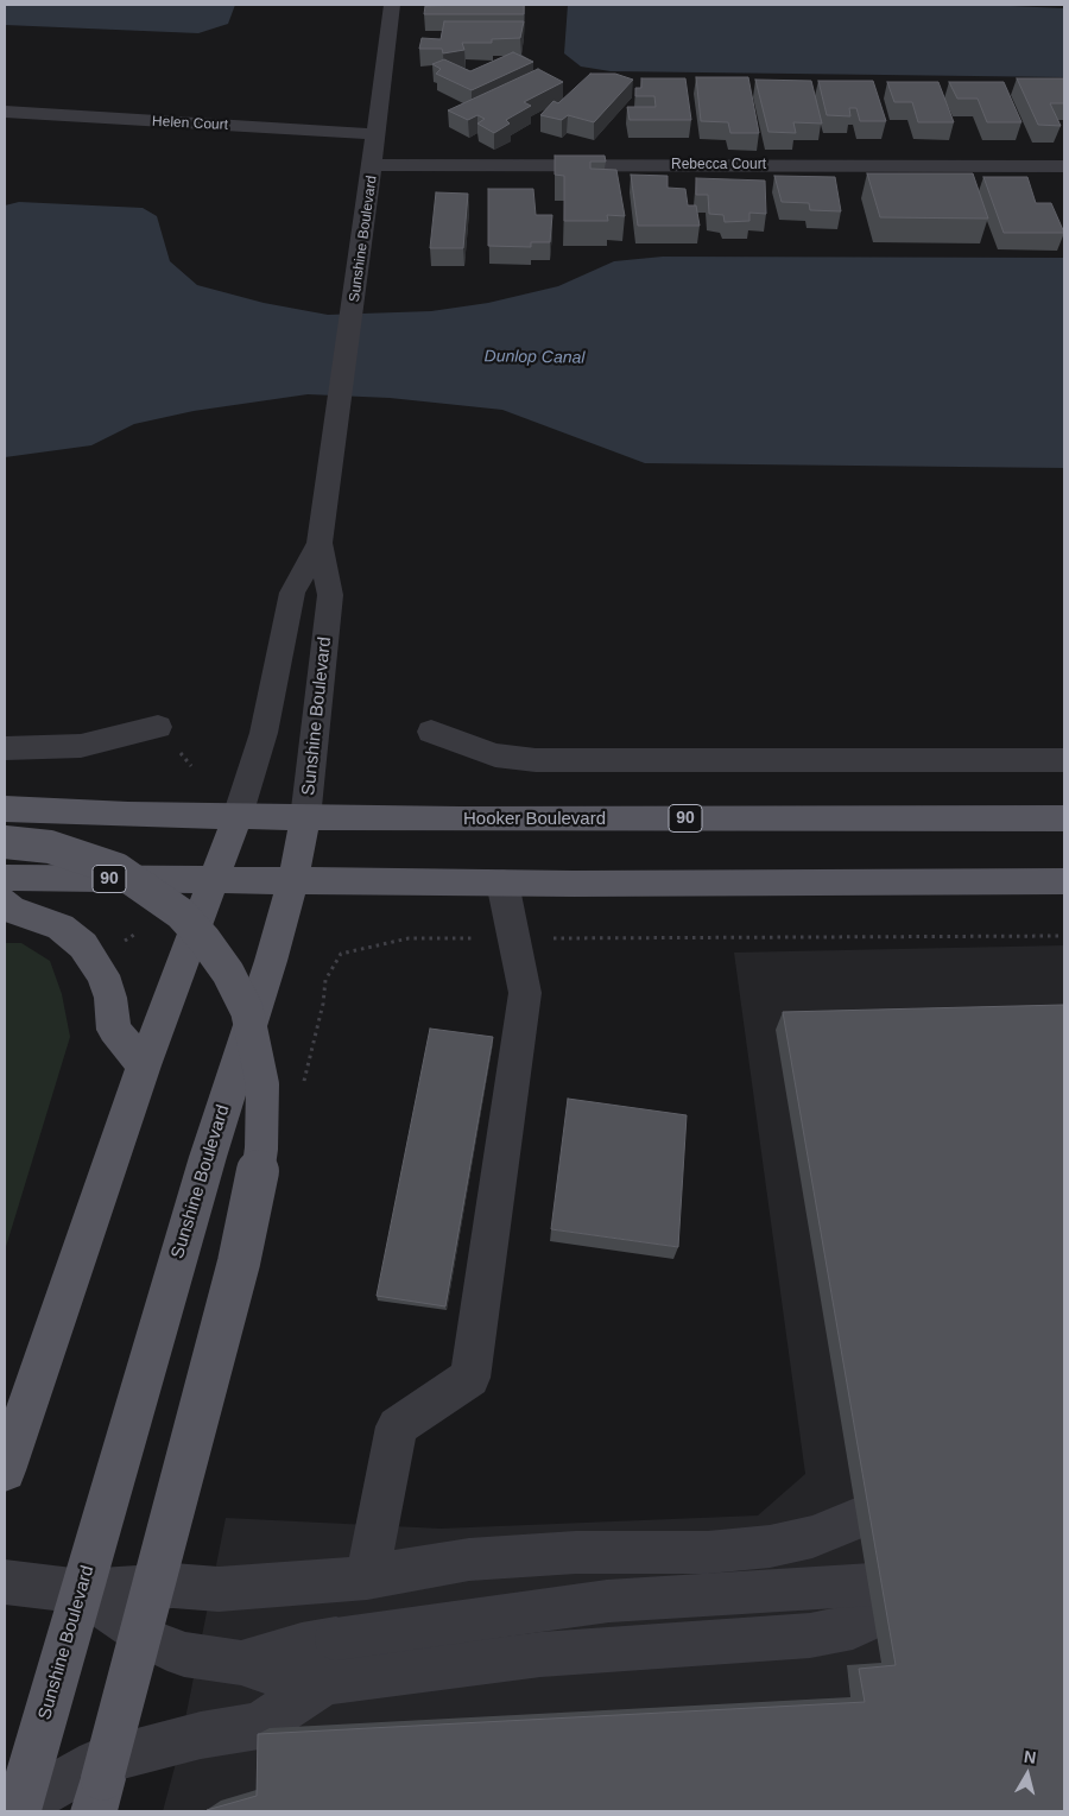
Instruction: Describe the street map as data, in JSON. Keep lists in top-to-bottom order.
{
  "streets": {
    "main road": ["Sunshine Boulevard", "90", "Hooker Boulevard"],
    "street": ["Helen Court", "Rebecca Court"]
  },
  "crossings": [
    ["Helen Court", "Sunshine Boulevard"],
    ["Rebecca Court", "Sunshine Boulevard"],
    ["Sunshine Boulevard", "90"],
    ["Sunshine Boulevard", "Hooker Boulevard"]
  ],
  "water": ["Dunlop Canal"],
  "north": "top"
}
